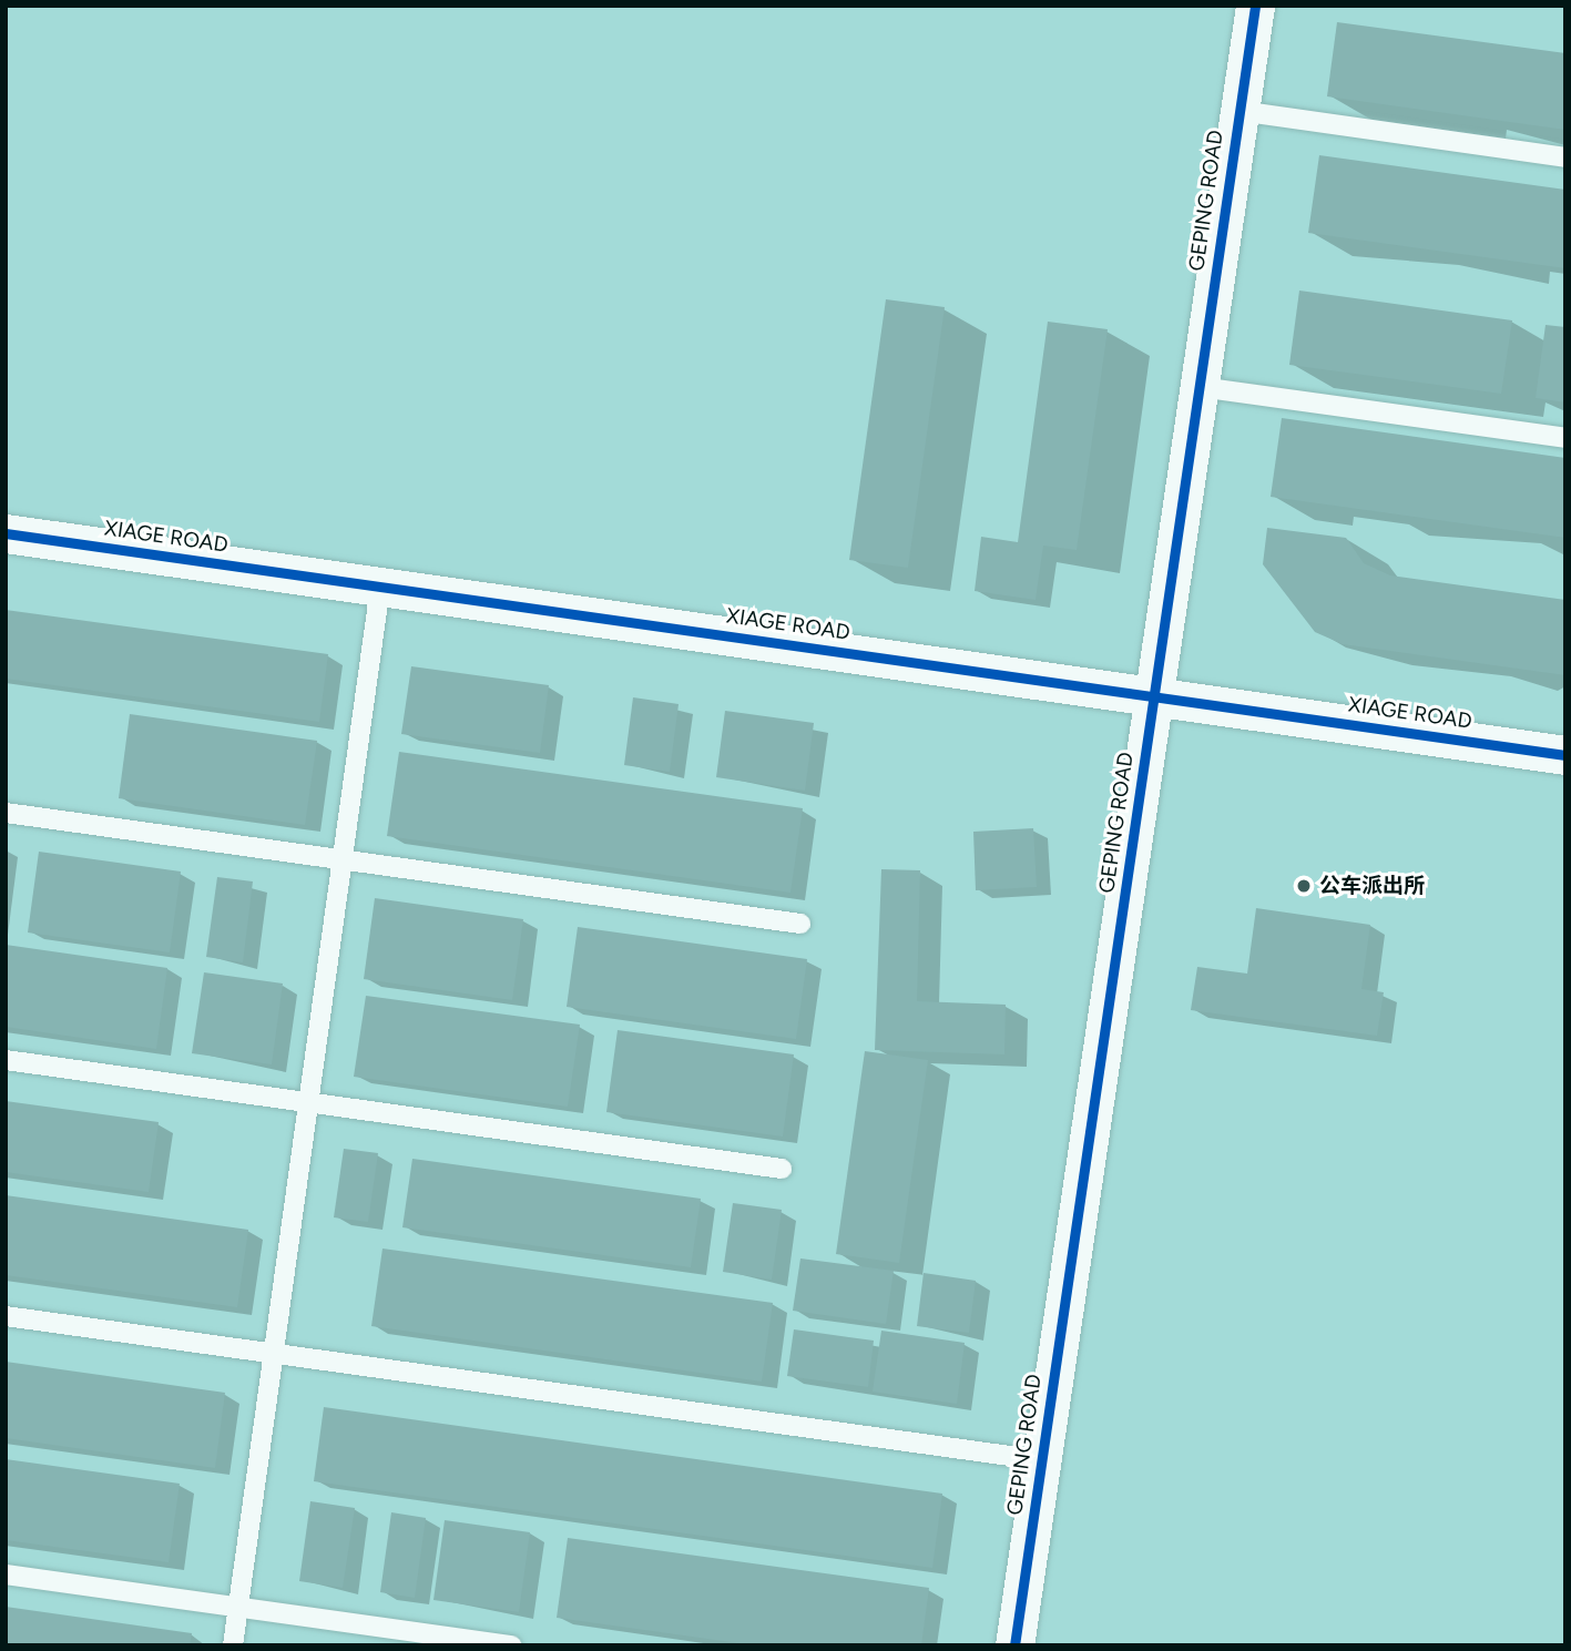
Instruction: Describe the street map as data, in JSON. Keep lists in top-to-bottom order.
{
  "streets": {
    "street": ["GEPING ROAD", "XIAGE ROAD"]
  },
  "crossings": [
    ["GEPING ROAD", "XIAGE ROAD"]
  ],
  "places": ["公车派出所"]
}
